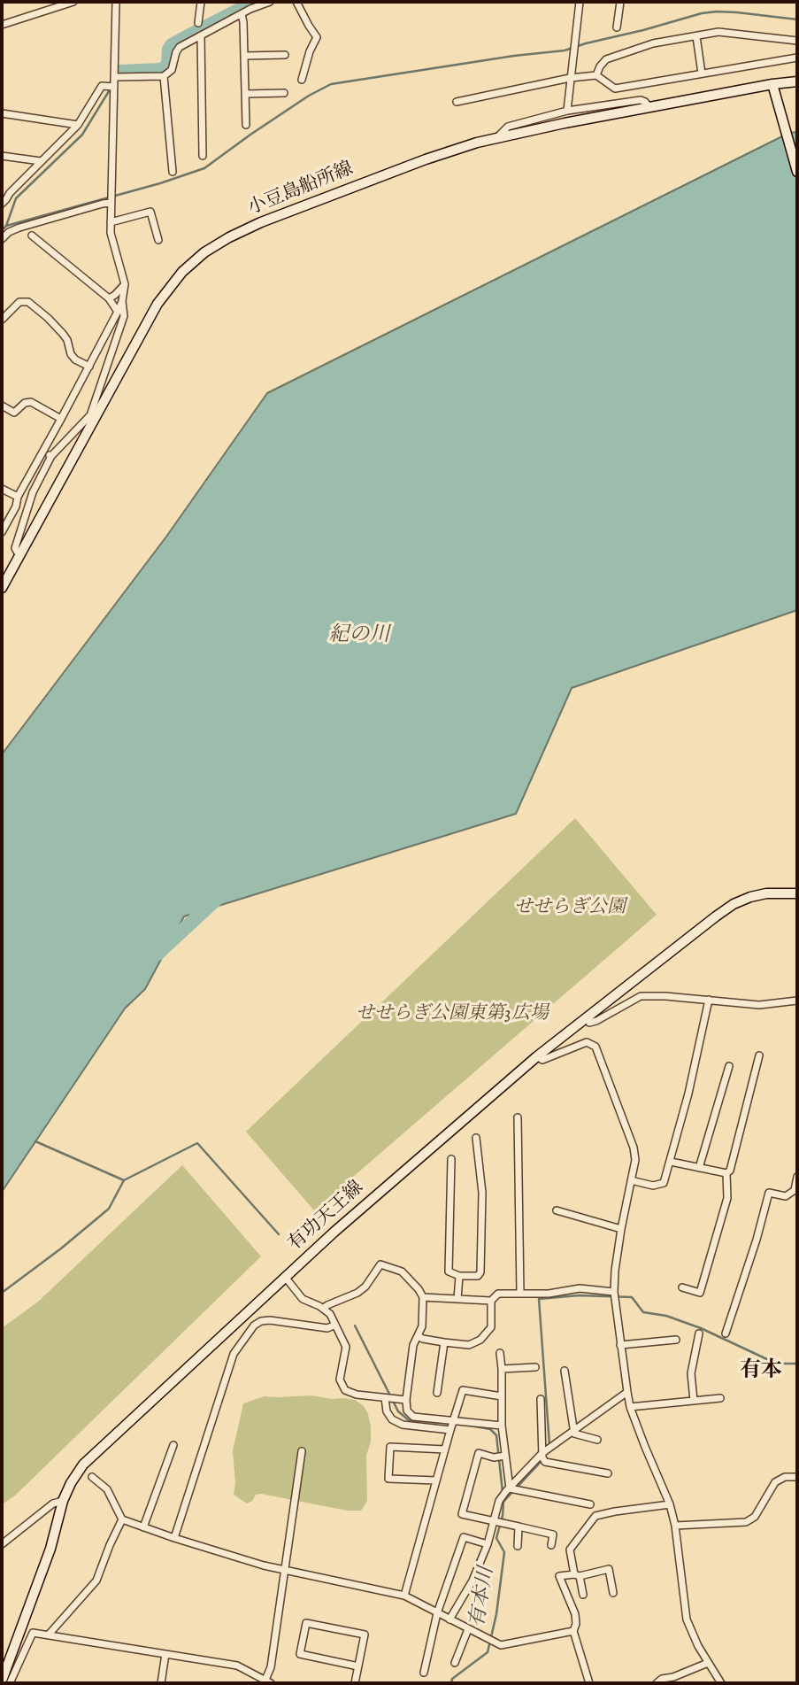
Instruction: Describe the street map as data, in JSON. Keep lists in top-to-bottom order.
{
  "streets": {
    "main road": ["小豆島船所線", "有功天王線"]
  },
  "districts": ["有本"],
  "water": ["紀の川", "有本川"],
  "parks": ["せせらぎ公園", "せせらぎ公園東第3広場"]
}
